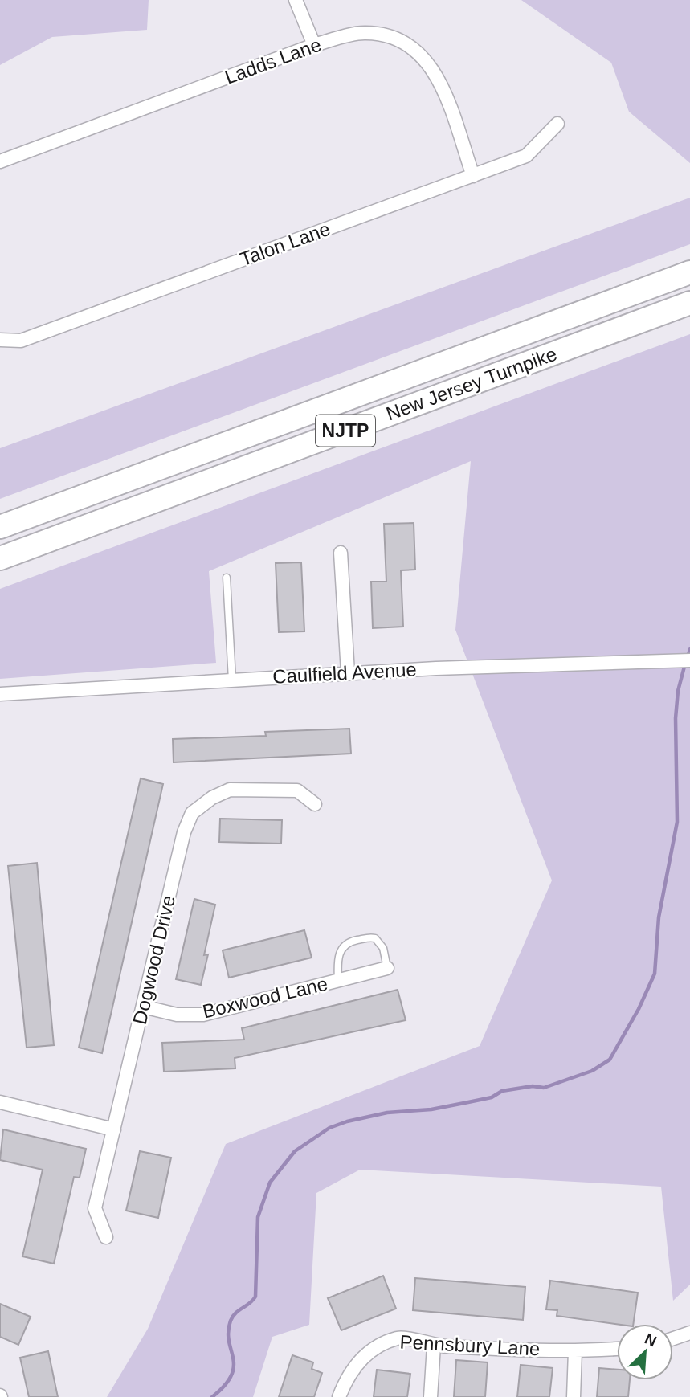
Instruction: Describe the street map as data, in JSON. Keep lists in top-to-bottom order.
{
  "streets": {
    "highway": ["New Jersey Turnpike", "NJTP"],
    "street": [
      "Ladds Lane",
      "Talon Lane",
      "Caulfield Avenue",
      "Dogwood Drive",
      "Boxwood Lane",
      "Pennsbury Lane"
    ]
  },
  "crossings": [
    ["Ladds Lane", "Talon Lane"],
    ["Dogwood Drive", "Boxwood Lane"]
  ],
  "north": "top right"
}
